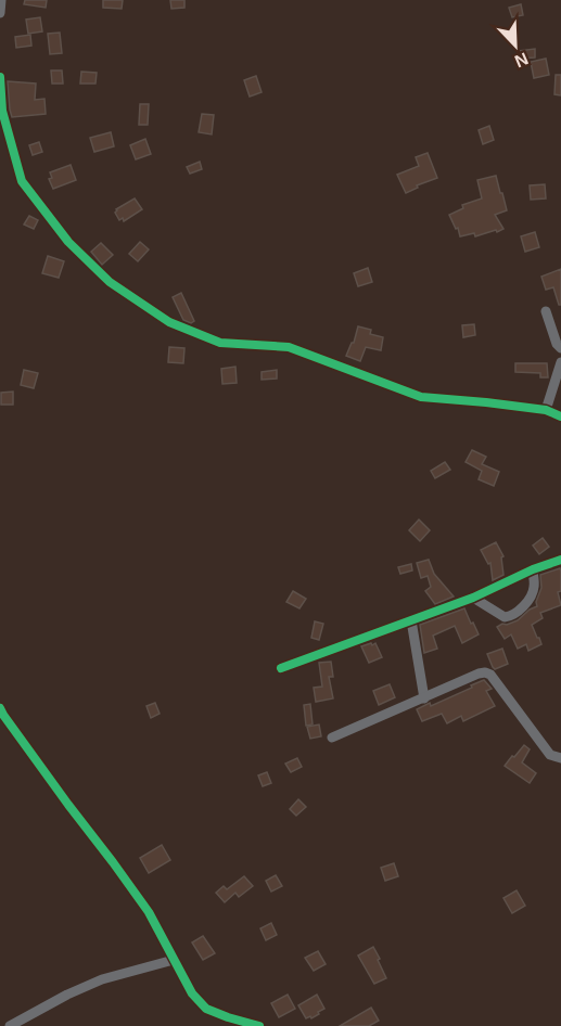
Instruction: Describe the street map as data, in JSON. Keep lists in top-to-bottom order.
{
  "north": "bottom right"
}
